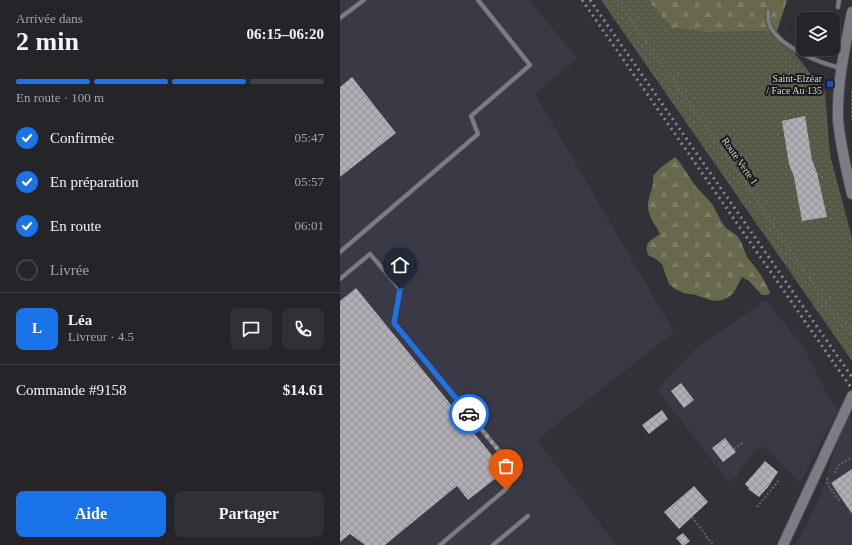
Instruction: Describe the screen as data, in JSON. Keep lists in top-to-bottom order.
{
  "streets": {
    "path": ["Route Verte 1"]
  },
  "places": {
    "transit": ["Saint-Elzéar / Face Au 135"]
  },
  "page": {
    "heading": ["2 min", "Arrivée dans", "06:15–06:20"],
    "panel": [
      "Léa",
      "Livreur · 4.5",
      "Commande #9158",
      "$14.61"
    ],
    "bar": "En route · 100 m",
    "list": [
      ["Confirmée", "05:47"],
      ["En préparation", "05:57"],
      ["En route", "06:01"],
      "Livrée"
    ],
    "round": "L",
    "buttons": ["Aide", "Partager"]
  }
}
